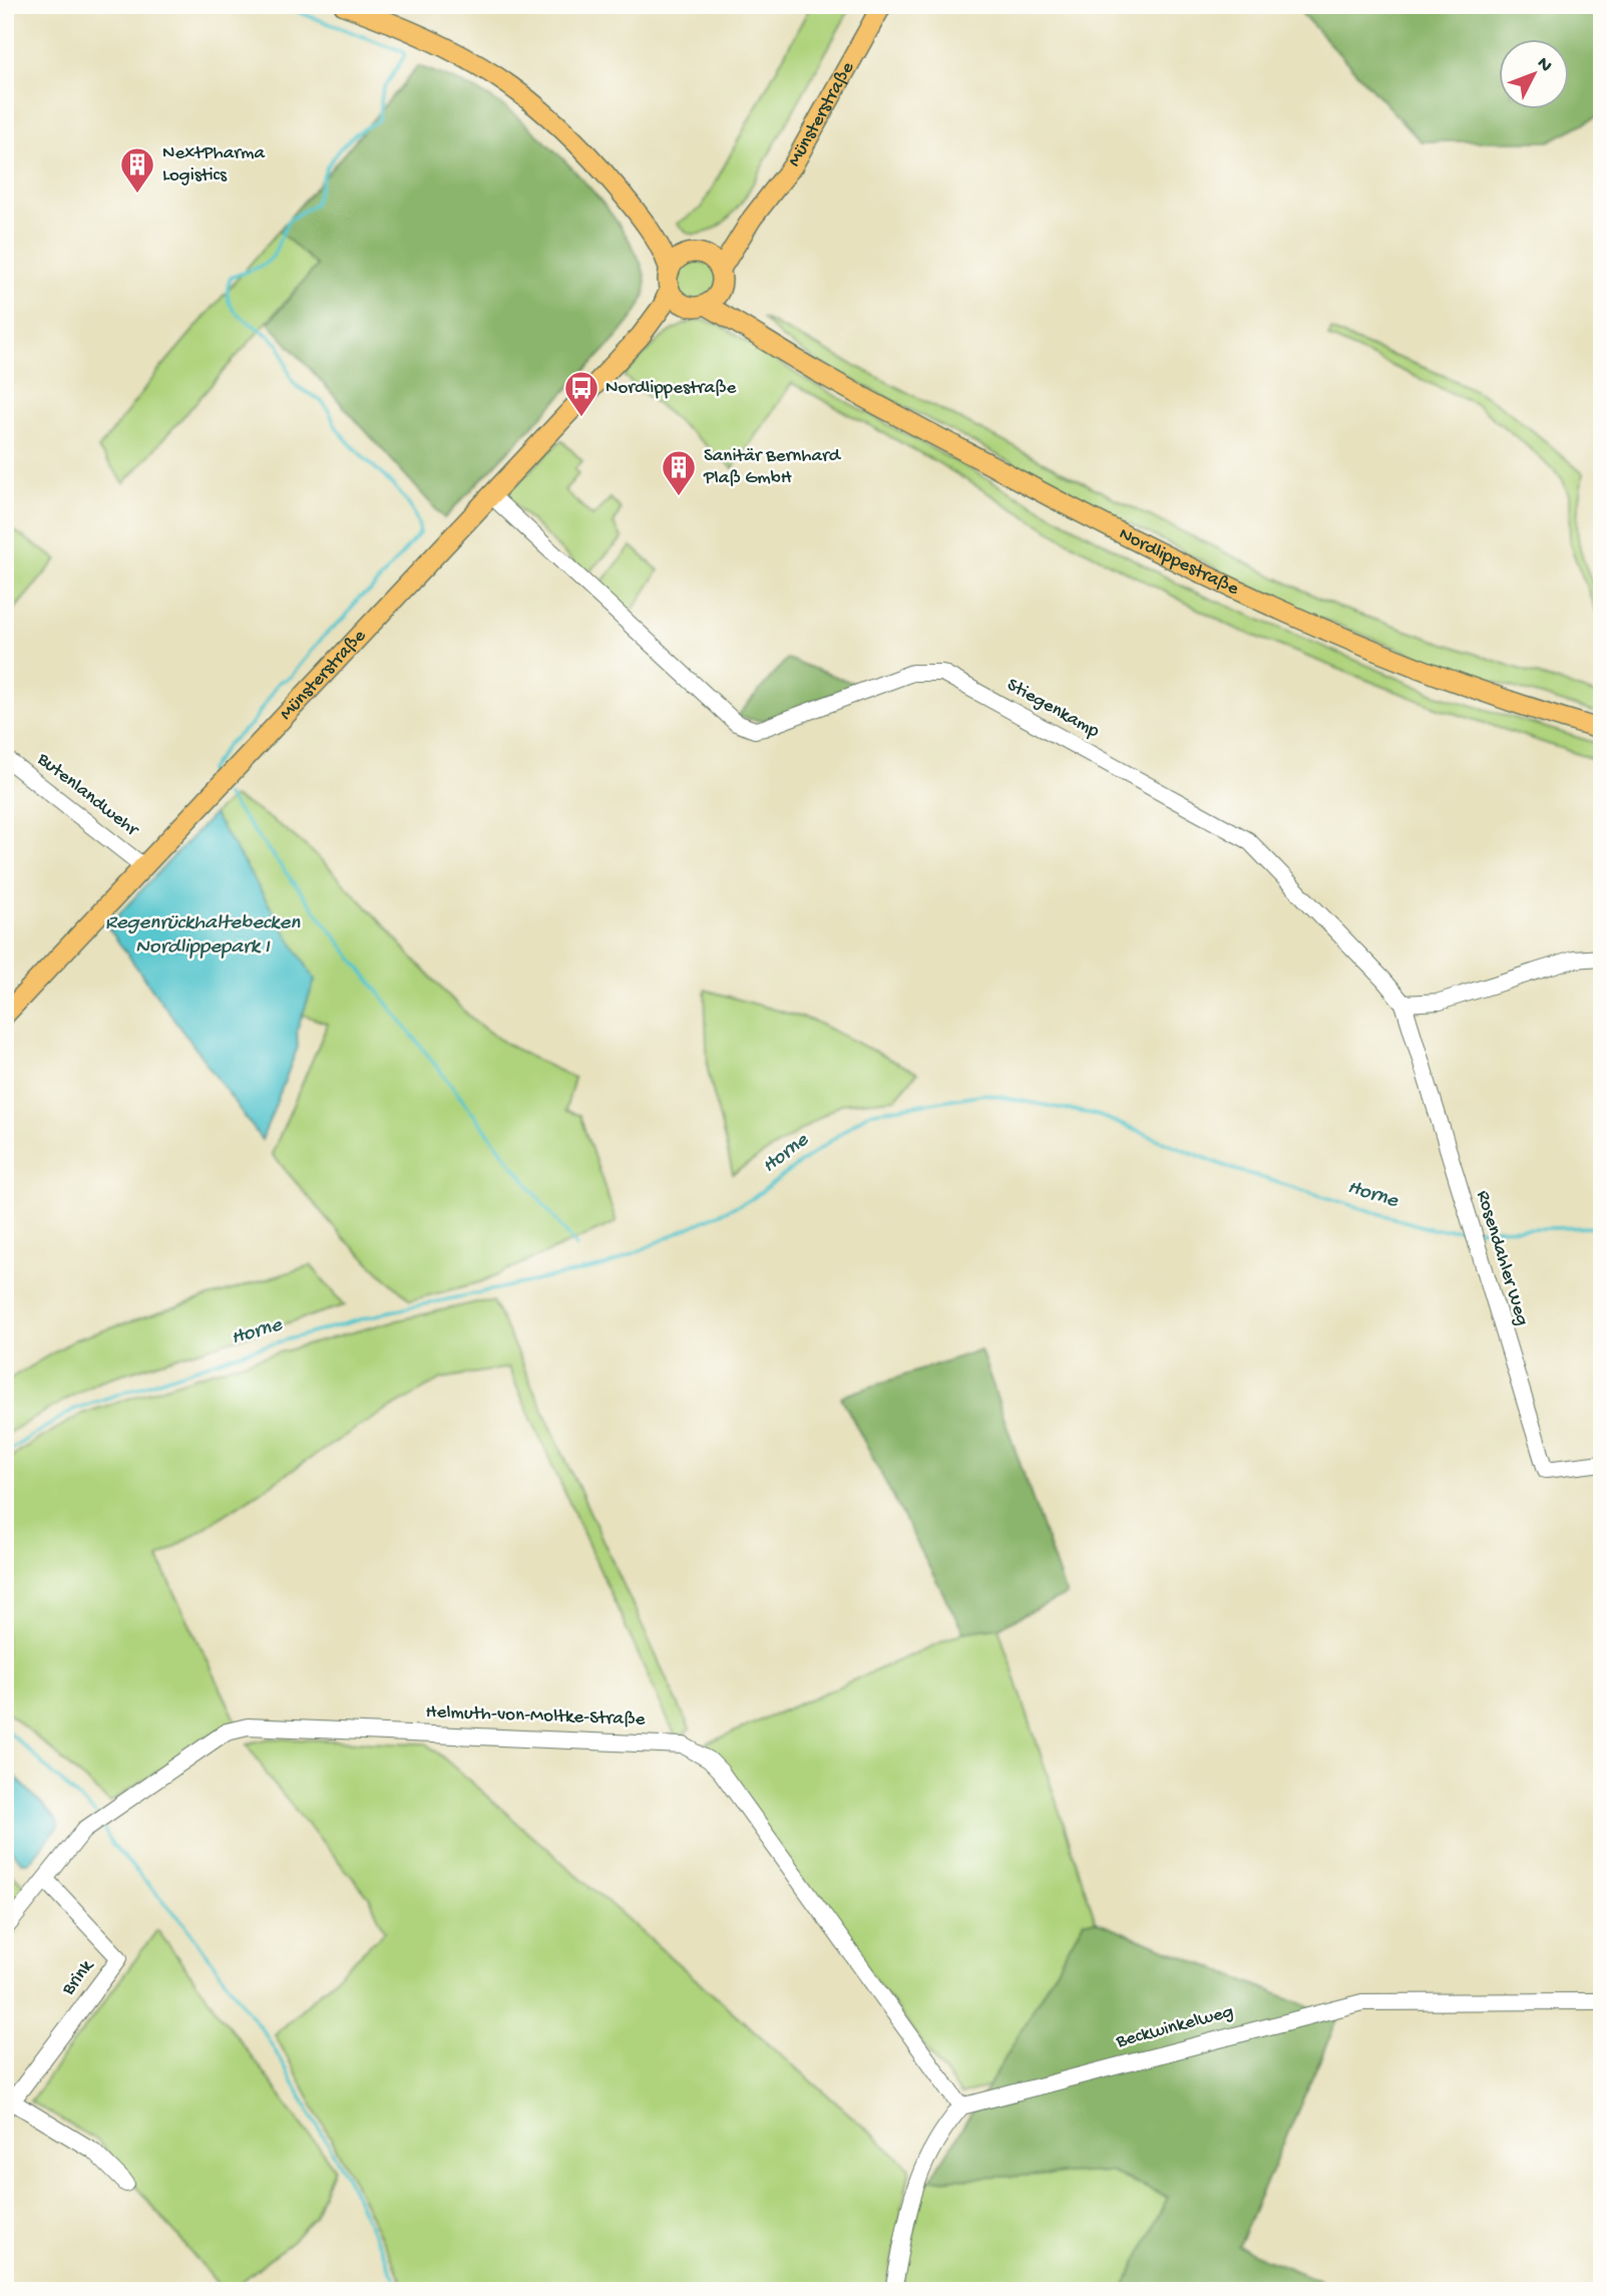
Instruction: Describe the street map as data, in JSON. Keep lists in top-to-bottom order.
{
  "streets": {
    "main road": ["Münsterstraße", "Nordlippestraße"],
    "street": [
      "Stiegenkamp",
      "Butenlandwehr",
      "Rosendahler Weg",
      "Helmuth-von-Moltke-Straße",
      "Brink",
      "Beckwinkelweg"
    ]
  },
  "crossings": [
    ["Münsterstraße", "Nordlippestraße"],
    ["Münsterstraße", "Stiegenkamp"],
    ["Münsterstraße", "Butenlandwehr"],
    ["Stiegenkamp", "Rosendahler Weg"],
    ["Helmuth-von-Moltke-Straße", "Brink"],
    ["Helmuth-von-Moltke-Straße", "Beckwinkelweg"]
  ],
  "water": ["Regenrückhaltebecken Nordlippepark I", "Horne"],
  "places": {
    "building": ["NextPharma Logistics", "Sanitär Bernhard Plaß GmbH"],
    "bus stop": ["Nordlippestraße"]
  },
  "north": "top right"
}
